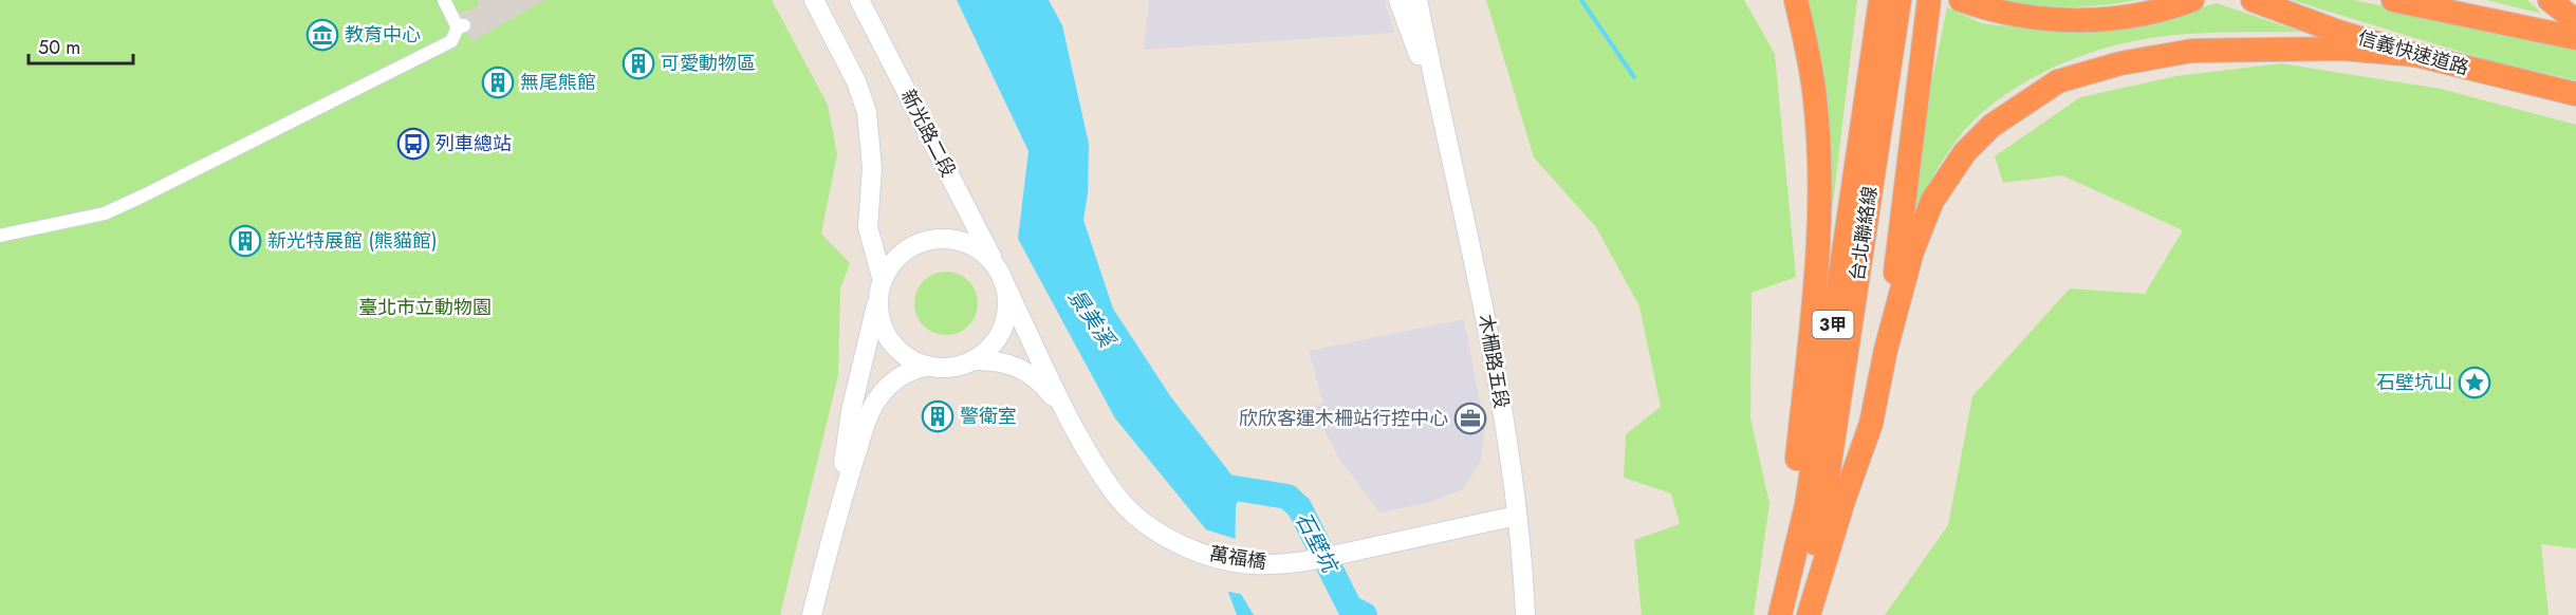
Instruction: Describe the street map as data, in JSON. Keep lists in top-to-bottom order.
{
  "streets": {
    "highway": ["信義快速道路", "台北聯絡線", "3甲"],
    "street": ["新光路二段", "木柵路五段", "萬福橋"]
  },
  "crossings": [
    ["新光路二段", "萬福橋"],
    ["木柵路五段", "萬福橋"]
  ],
  "water": ["景美溪", "石壁坑"],
  "parks": ["臺北市立動物園"],
  "places": {
    "museum": ["教育中心"],
    "building": [
      "可愛動物區",
      "無尾熊館",
      "新光特展館 (熊貓館)",
      "警衛室"
    ],
    "bus stop": ["列車總站"],
    "place": ["石壁坑山"],
    "office": ["欣欣客運木柵站行控中心"]
  },
  "scale_bar": "50 m"
}
